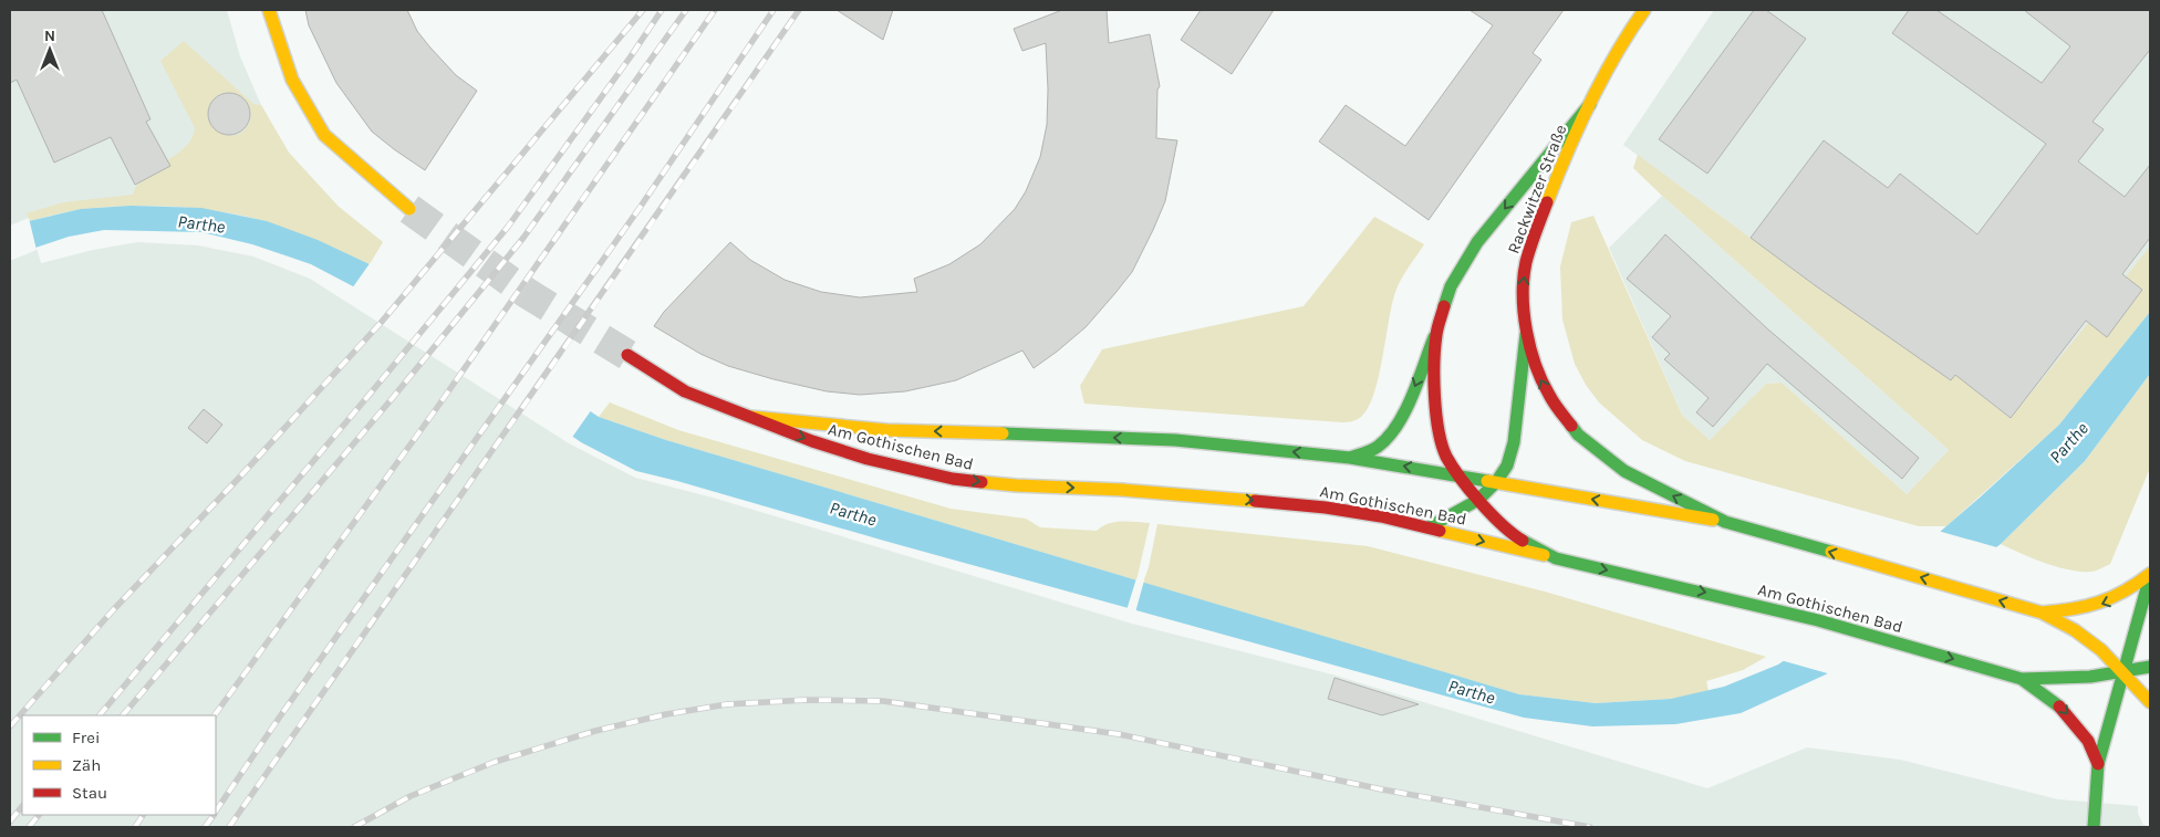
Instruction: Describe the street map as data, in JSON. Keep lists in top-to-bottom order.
{
  "streets": {
    "main road": ["Rackwitzer Straße", "Am Gothischen Bad"]
  },
  "crossings": [
    ["Rackwitzer Straße", "Am Gothischen Bad"]
  ],
  "water": ["Parthe"],
  "legend": ["Frei", "Zäh", "Stau"],
  "north": "top"
}
